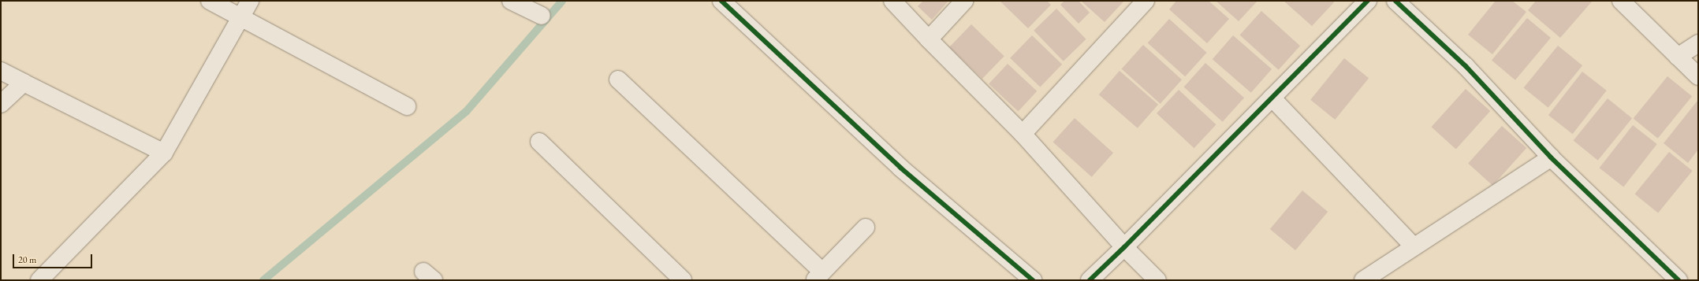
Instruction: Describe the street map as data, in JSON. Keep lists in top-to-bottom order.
{
  "scale_bar": "20 m"
}
